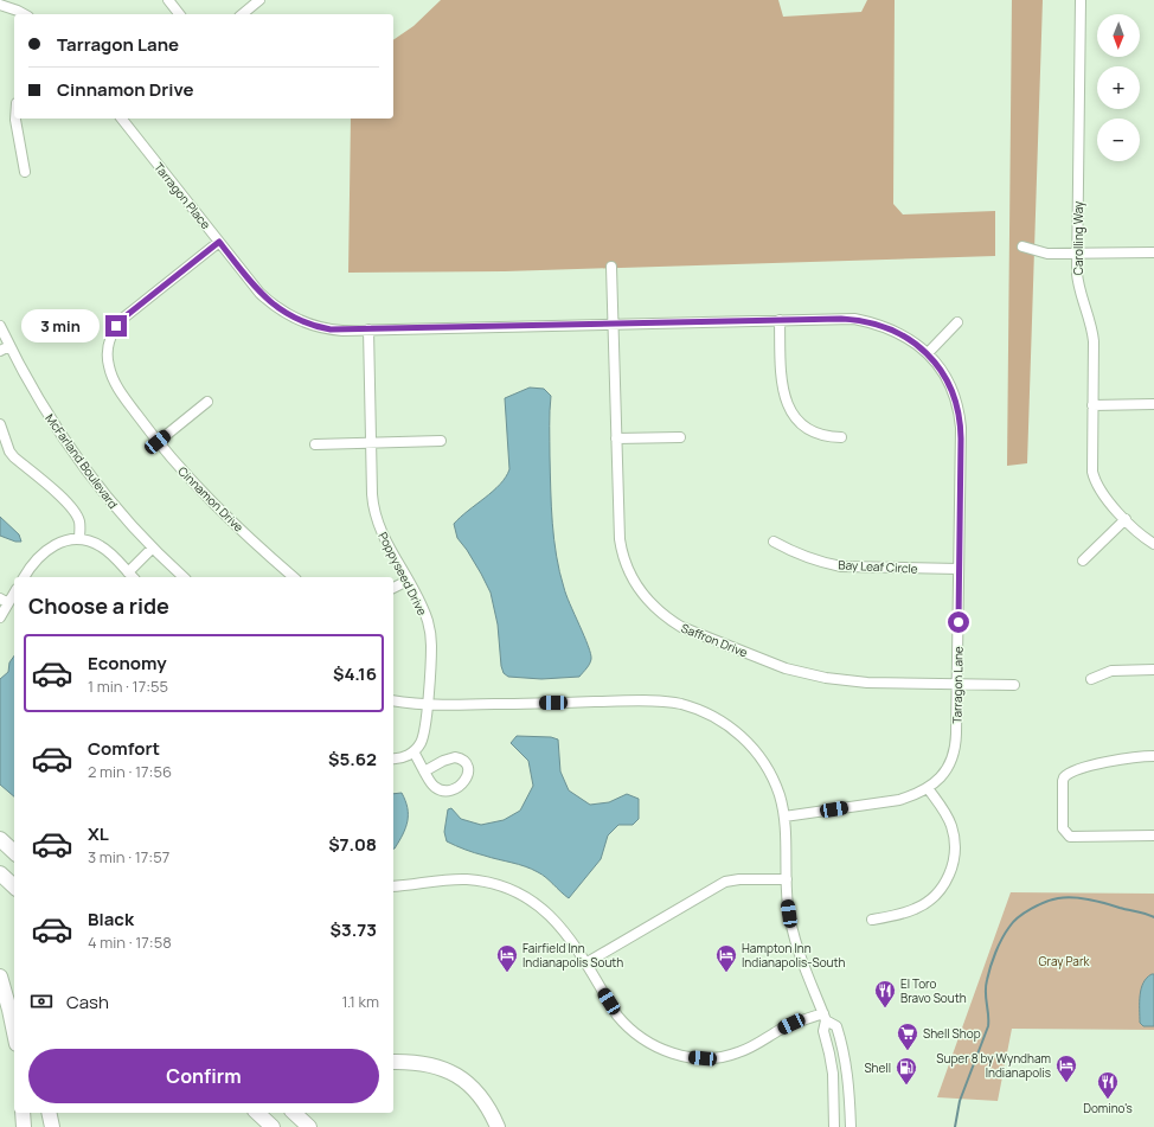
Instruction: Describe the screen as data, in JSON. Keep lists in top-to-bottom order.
{
  "streets": {
    "street": [
      "Tarragon Place",
      "Carolling Way",
      "McFarland Boulevard",
      "Cinnamon Drive",
      "Bay Leaf Circle",
      "Poppyseed Drive",
      "Saffron Drive",
      "Tarragon Lane"
    ]
  },
  "crossings": [
    ["Tarragon Place", "Cinnamon Drive"],
    ["Tarragon Place", "Poppyseed Drive"],
    ["Tarragon Place", "Saffron Drive"],
    ["Tarragon Place", "Tarragon Lane"],
    ["Bay Leaf Circle", "Tarragon Lane"],
    ["Saffron Drive", "Tarragon Lane"]
  ],
  "parks": ["Gray Park"],
  "places": {
    "hotel": ["Fairfield Inn Indianapolis South", "Hampton Inn Indianapolis-South", "Super 8 by Wyndham Indianapolis"],
    "restaurant": ["El Toro Bravo South", "Domino's"],
    "supermarket": ["Shell Shop"],
    "fuel station": ["Shell"]
  },
  "north": "bottom",
  "page": {
    "map_buttons": ["+", "−"],
    "banner": ["Tarragon Lane", "Cinnamon Drive"],
    "bubble": "3 min",
    "heading": "Choose a ride",
    "list": [
      {
        "name": "Economy",
        "note": "1 min · 17:55",
        "value": "$4.16"
      },
      {
        "name": "Comfort",
        "note": "2 min · 17:56",
        "value": "$5.62"
      },
      {
        "name": "XL",
        "note": "3 min · 17:57",
        "value": "$7.08"
      },
      {
        "name": "Black",
        "note": "4 min · 17:58",
        "value": "$3.73"
      }
    ],
    "pay": ["Cash", "1.1 km"],
    "buttons": "Confirm"
  }
}
